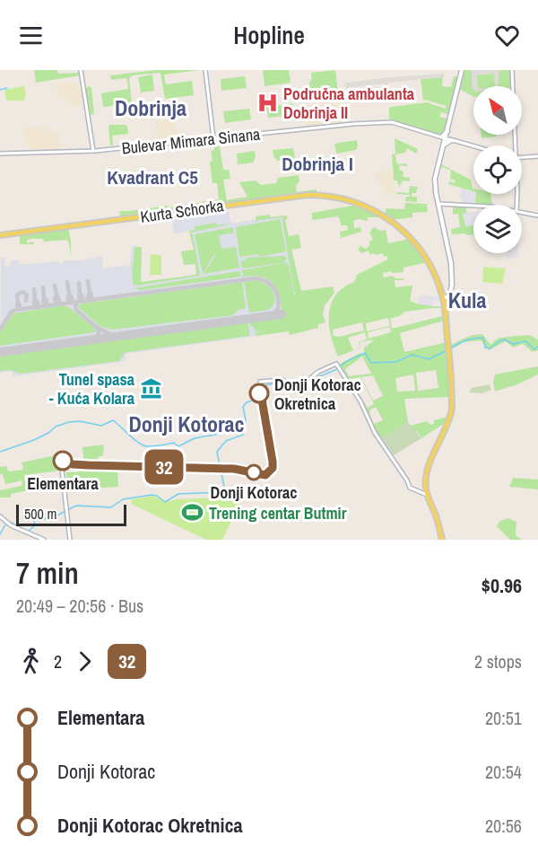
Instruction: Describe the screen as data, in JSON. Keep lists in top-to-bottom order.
{
  "streets": {
    "main road": ["Kurta Schorka"],
    "street": ["Bulevar Mimara Sinana"]
  },
  "districts": [
    "Dobrinja",
    "Dobrinja I",
    "Kvadrant C5",
    "Kula",
    "Donji Kotorac"
  ],
  "places": {
    "hospital": ["Područna ambulanta Dobrinja II"],
    "museum": ["Tunel spasa - Kuća Kolara"],
    "other": ["Donji Kotorac Okretnica", "Elementara", "Donji Kotorac"],
    "sports": ["Trening centar Butmir"]
  },
  "lines": ["bus line 32"],
  "scale_bar": "500 m",
  "north": "top left",
  "page": {
    "header": "Hopline",
    "on_map": "32",
    "scale": "500 m",
    "heading": ["7 min", "20:49 – 20:56 · Bus", "$0.96"],
    "legs": ["2", "32", "2 stops"],
    "list": [
      {
        "name": "Elementara",
        "value": "20:51"
      },
      {
        "name": "Donji Kotorac",
        "value": "20:54"
      },
      {
        "name": "Donji Kotorac Okretnica",
        "value": "20:56"
      }
    ]
  }
}
